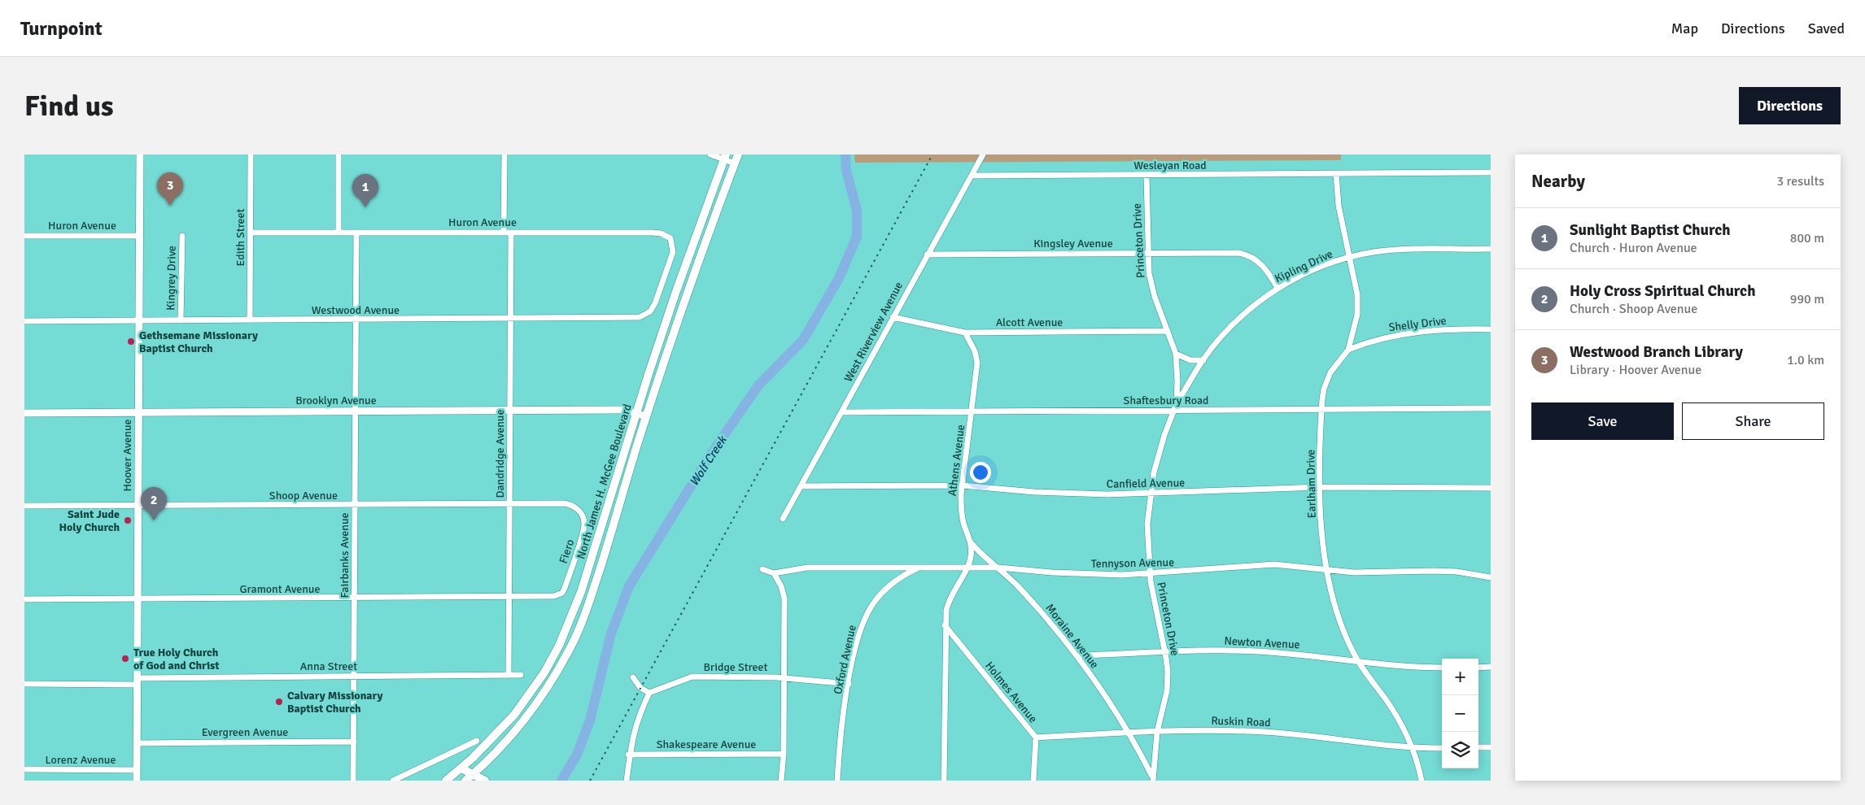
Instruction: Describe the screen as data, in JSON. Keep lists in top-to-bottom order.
{
  "streets": {
    "main road": ["North James H. McGee Boulevard"],
    "street": [
      "Wesleyan Road",
      "Huron Avenue",
      "Edith Street",
      "Princeton Drive",
      "Kingsley Avenue",
      "Kipling Drive",
      "Kingrey Drive",
      "Westwood Avenue",
      "Alcott Avenue",
      "Shelly Drive",
      "West Riverview Avenue",
      "Brooklyn Avenue",
      "Shaftesbury Road",
      "Dandridge Avenue",
      "Hoover Avenue",
      "Athens Avenue",
      "Canfield Avenue",
      "Earlham Drive",
      "Shoop Avenue",
      "Fiero",
      "Fairbanks Avenue",
      "Tennyson Avenue",
      "Gramont Avenue",
      "Moraine Avenue",
      "Newton Avenue",
      "Oxford Avenue",
      "Anna Street",
      "Bridge Street",
      "Holmes Avenue",
      "Ruskin Road",
      "Evergreen Avenue",
      "Shakespeare Avenue",
      "Lorenz Avenue"
    ]
  },
  "crossings": [
    ["Wesleyan Road", "Princeton Drive"],
    ["Wesleyan Road", "West Riverview Avenue"],
    ["Wesleyan Road", "Earlham Drive"],
    ["Huron Avenue", "Edith Street"],
    ["Huron Avenue", "Westwood Avenue"],
    ["Huron Avenue", "Dandridge Avenue"],
    ["Huron Avenue", "Hoover Avenue"],
    ["Huron Avenue", "Fairbanks Avenue"],
    ["Edith Street", "Westwood Avenue"],
    ["Princeton Drive", "Kingsley Avenue"],
    ["Princeton Drive", "Kipling Drive"],
    ["Princeton Drive", "Alcott Avenue"],
    ["Princeton Drive", "Shaftesbury Road"],
    ["Princeton Drive", "Canfield Avenue"],
    ["Princeton Drive", "Tennyson Avenue"],
    ["Princeton Drive", "Moraine Avenue"],
    ["Princeton Drive", "Newton Avenue"],
    ["Princeton Drive", "Ruskin Road"],
    ["Kingsley Avenue", "Kipling Drive"],
    ["Kingsley Avenue", "West Riverview Avenue"],
    ["Kipling Drive", "Earlham Drive"],
    ["Kingrey Drive", "Westwood Avenue"],
    ["Westwood Avenue", "Dandridge Avenue"],
    ["Westwood Avenue", "Hoover Avenue"],
    ["Westwood Avenue", "Fairbanks Avenue"],
    ["Alcott Avenue", "West Riverview Avenue"],
    ["Alcott Avenue", "Athens Avenue"],
    ["Shelly Drive", "Earlham Drive"],
    ["West Riverview Avenue", "Shaftesbury Road"],
    ["West Riverview Avenue", "Canfield Avenue"],
    ["Brooklyn Avenue", "Dandridge Avenue"],
    ["Brooklyn Avenue", "Hoover Avenue"],
    ["Brooklyn Avenue", "North James H. McGee Boulevard"],
    ["Brooklyn Avenue", "Fairbanks Avenue"],
    ["Shaftesbury Road", "Athens Avenue"],
    ["Shaftesbury Road", "Earlham Drive"],
    ["Dandridge Avenue", "Shoop Avenue"],
    ["Dandridge Avenue", "Gramont Avenue"],
    ["Dandridge Avenue", "Anna Street"],
    ["Hoover Avenue", "Shoop Avenue"],
    ["Hoover Avenue", "Gramont Avenue"],
    ["Hoover Avenue", "Anna Street"],
    ["Hoover Avenue", "Evergreen Avenue"],
    ["Hoover Avenue", "Lorenz Avenue"],
    ["Athens Avenue", "Canfield Avenue"],
    ["Athens Avenue", "Tennyson Avenue"],
    ["Athens Avenue", "Moraine Avenue"],
    ["Athens Avenue", "Holmes Avenue"],
    ["Canfield Avenue", "Earlham Drive"],
    ["Earlham Drive", "Tennyson Avenue"],
    ["Earlham Drive", "Newton Avenue"],
    ["Earlham Drive", "Ruskin Road"],
    ["Shoop Avenue", "Fiero"],
    ["Shoop Avenue", "Fairbanks Avenue"],
    ["Fiero", "Gramont Avenue"],
    ["Fairbanks Avenue", "Gramont Avenue"],
    ["Fairbanks Avenue", "Anna Street"],
    ["Fairbanks Avenue", "Evergreen Avenue"],
    ["Tennyson Avenue", "Moraine Avenue"],
    ["Tennyson Avenue", "Oxford Avenue"],
    ["Moraine Avenue", "Newton Avenue"],
    ["Moraine Avenue", "Ruskin Road"],
    ["Oxford Avenue", "Bridge Street"],
    ["Holmes Avenue", "Ruskin Road"]
  ],
  "water": ["Wolf Creek"],
  "places": [
    "Gethsemane Missionary Baptist Church",
    "Saint Jude Holy Church",
    "True Holy Church of God and Christ",
    "Calvary Missionary Baptist Church"
  ],
  "page": {
    "header": "Turnpoint",
    "nav": ["Map", "Directions", "Saved"],
    "buttons": [
      "Directions",
      ["Save", "Share"]
    ],
    "title": "Find us",
    "heading": ["Nearby", "3 results"],
    "pins": ["3", "1", "2"],
    "list": [
      {
        "mark": "1",
        "name": "Sunlight Baptist Church",
        "note": "Church · Huron Avenue",
        "value": "800 m"
      },
      {
        "mark": "2",
        "name": "Holy Cross Spiritual Church",
        "note": "Church · Shoop Avenue",
        "value": "990 m"
      },
      {
        "mark": "3",
        "name": "Westwood Branch Library",
        "note": "Library · Hoover Avenue",
        "value": "1.0 km"
      }
    ],
    "map_buttons": ["+", "−"]
  }
}
